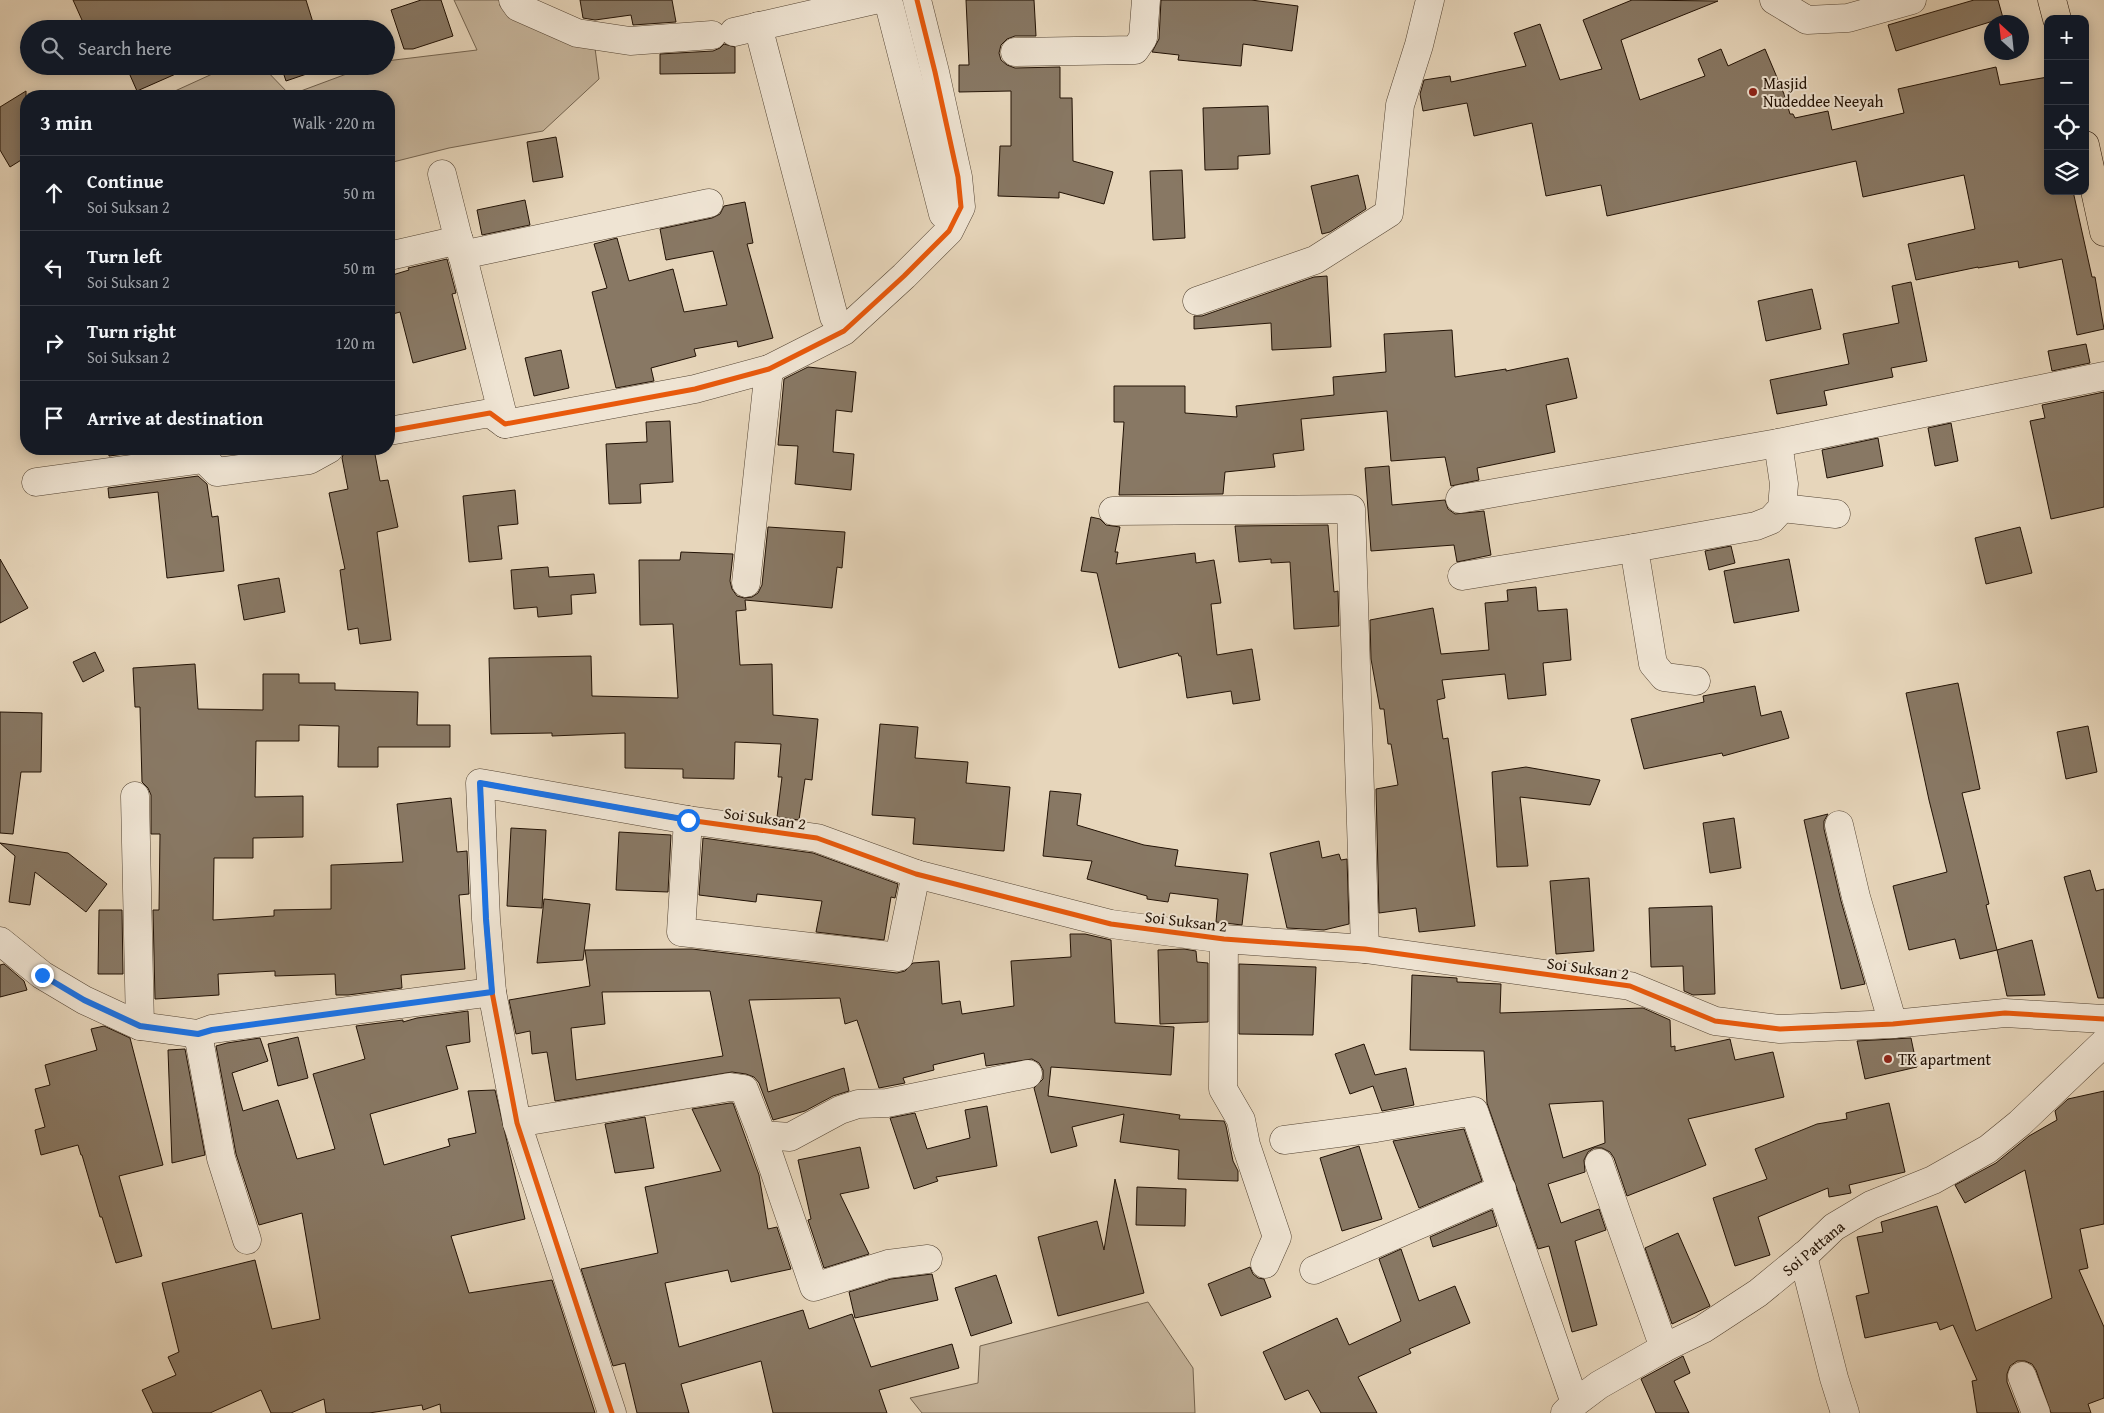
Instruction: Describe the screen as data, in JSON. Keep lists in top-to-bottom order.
{
  "streets": {
    "street": ["Soi Suksan 2", "Soi Pattana"]
  },
  "places": ["Masjid Nudeddee Neeyah", "TK apartment"],
  "north": "top left",
  "page": {
    "map_buttons": ["+", "−"],
    "search": "Search here",
    "heading": ["3 min", "Walk · 220 m"],
    "list": [
      ["Continue", "Soi Suksan 2", "50 m"],
      ["Turn left", "Soi Suksan 2", "50 m"],
      ["Turn right", "Soi Suksan 2", "120 m"],
      "Arrive at destination"
    ]
  }
}
